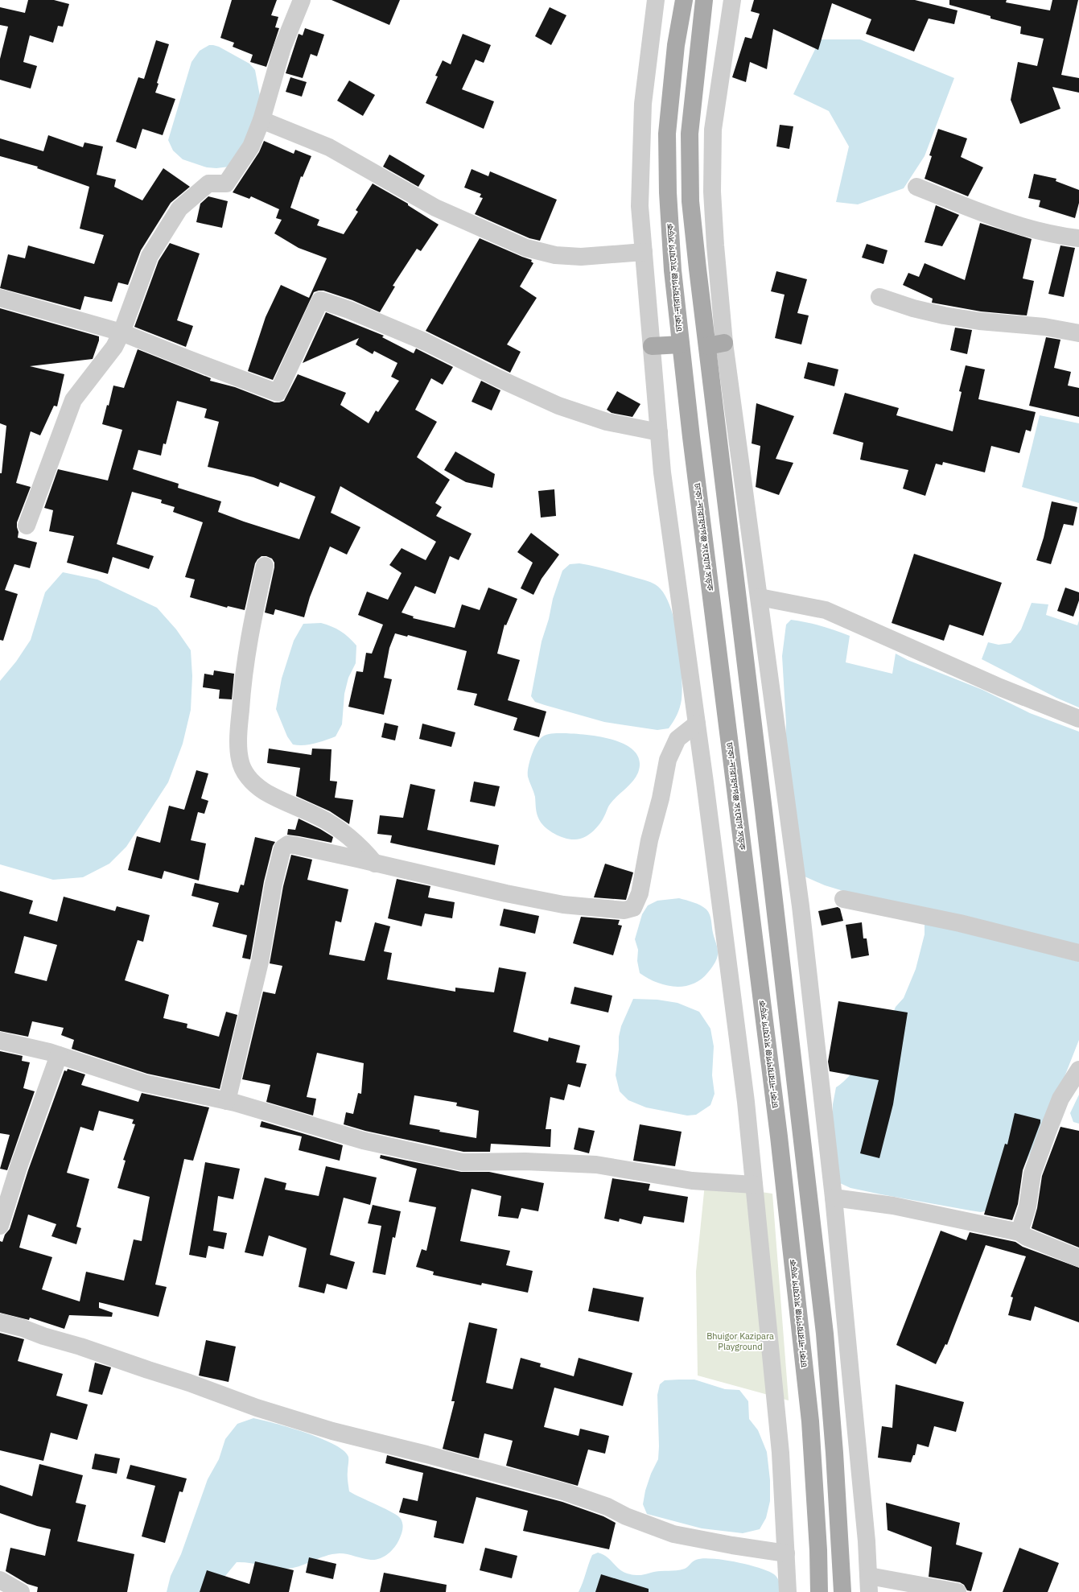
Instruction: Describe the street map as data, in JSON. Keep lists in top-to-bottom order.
{
  "streets": {
    "main road": ["ঢাকা-নারায়ণগঞ্জ সংযোগ সড়ক"]
  },
  "parks": ["Bhuigor Kazipara Playground"]
}
